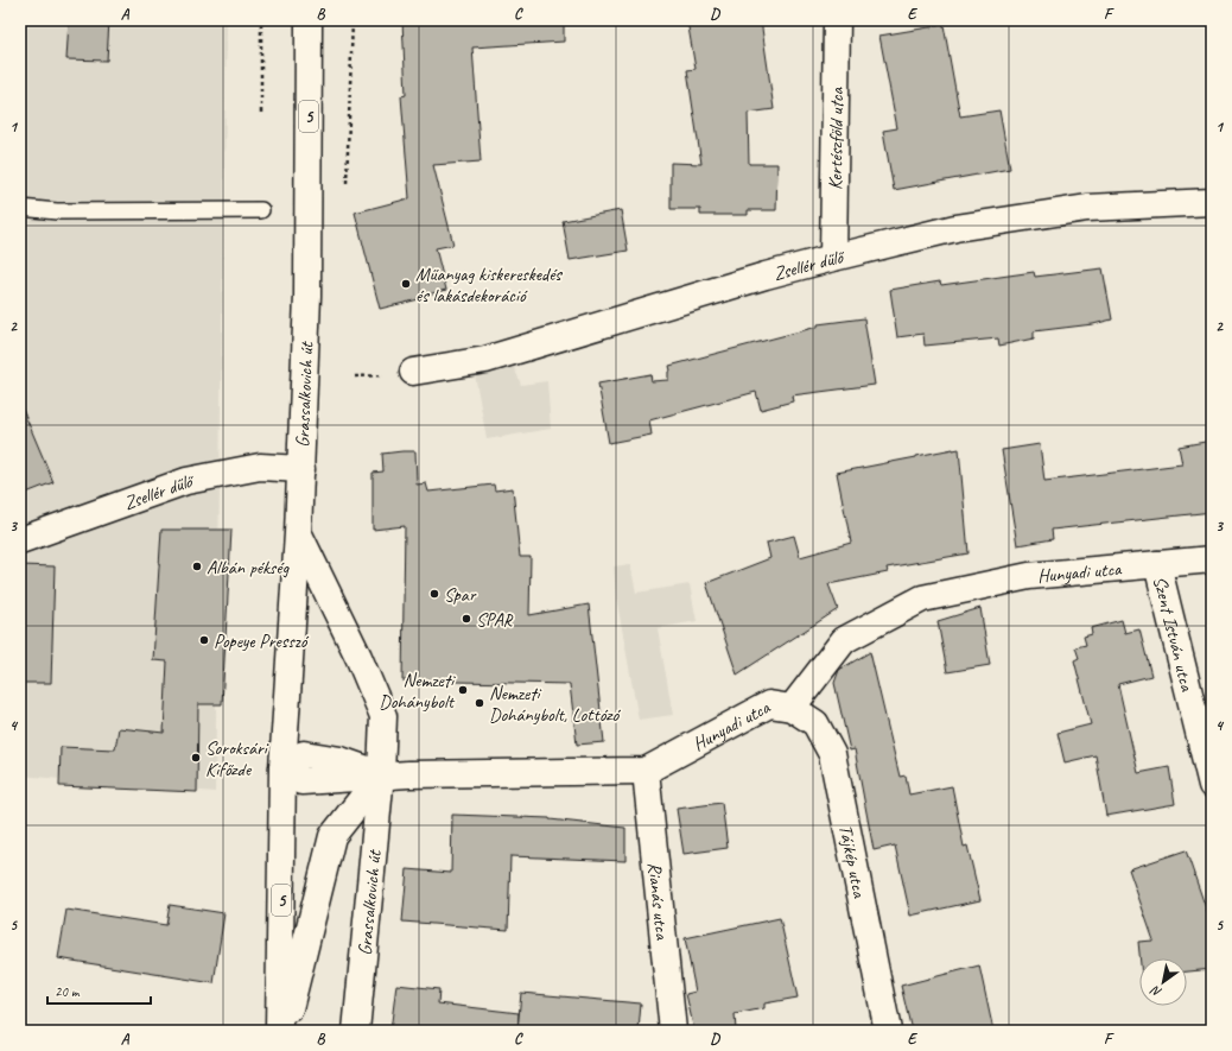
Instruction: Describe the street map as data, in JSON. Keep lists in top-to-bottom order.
{
  "streets": {
    "street": [
      "5",
      "Kertészföld utca",
      "Zsellér dűlő",
      "Grassalkovich út",
      "Hunyadi utca",
      "Szent István utca",
      "Tájkép utca",
      "Rianás utca"
    ]
  },
  "crossings": [
    ["Kertészföld utca", "Zsellér dűlő"],
    ["Zsellér dűlő", "Grassalkovich út"],
    ["Grassalkovich út", "Hunyadi utca"],
    ["Hunyadi utca", "Szent István utca"],
    ["Hunyadi utca", "Tájkép utca"],
    ["Hunyadi utca", "Rianás utca"]
  ],
  "places": [
    "Műanyag kiskereskedés és lakásdekoráció",
    "Albán pékség",
    "Spar",
    "SPAR",
    "Popeye Presszó",
    "Nemzeti Dohánybolt",
    "Nemzeti Dohánybolt, Lottózó",
    "Soroksári Kifőzde"
  ],
  "scale_bar": "20 m",
  "north": "bottom left",
  "grid": {
    "columns": [
      "A",
      "B",
      "C",
      "D",
      "E",
      "F"
    ],
    "rows": [
      "1",
      "2",
      "3",
      "4",
      "5"
    ]
  }
}
